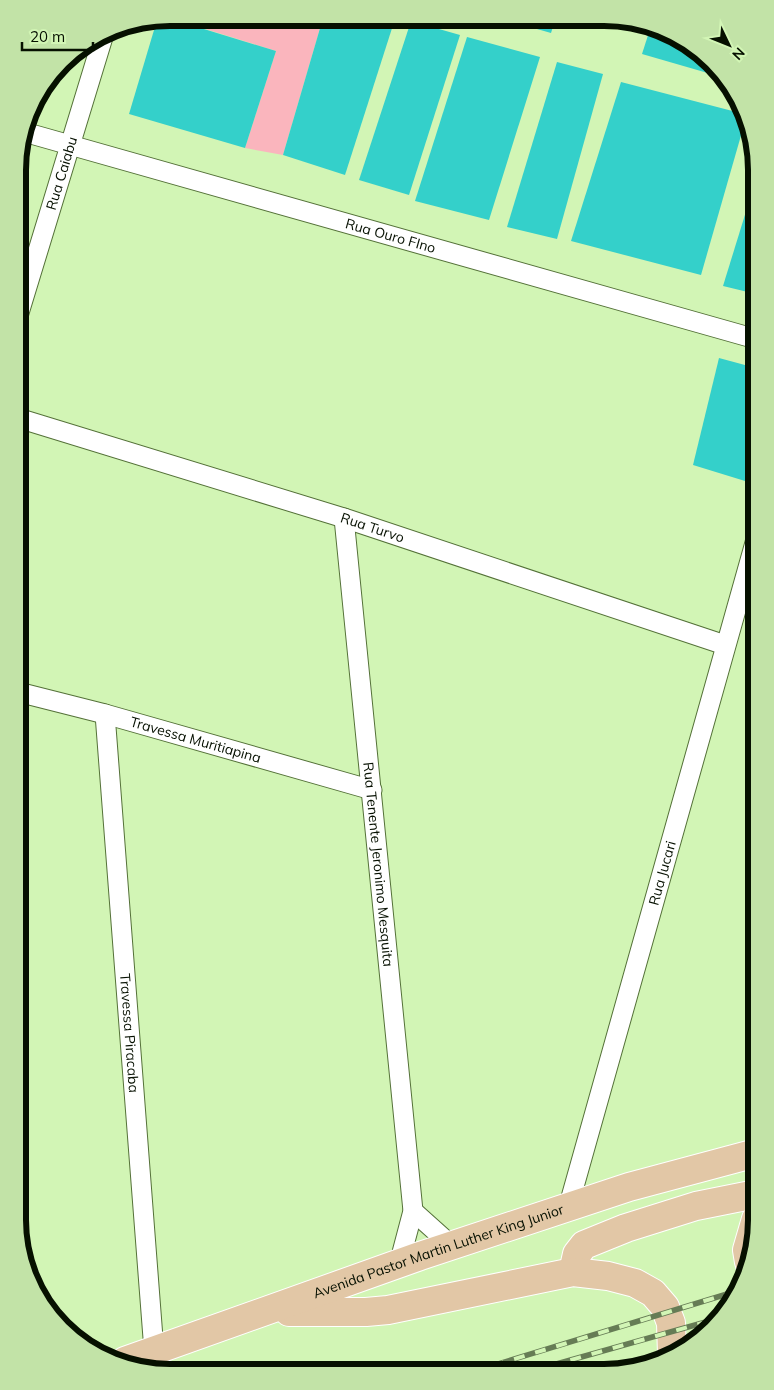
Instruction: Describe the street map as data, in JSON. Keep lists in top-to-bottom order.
{
  "streets": {
    "main road": ["Avenida Pastor Martin Luther King Junior"],
    "street": [
      "Rua Caiabu",
      "Rua Ouro FIno",
      "Rua Turvo",
      "Travessa Muritiapina",
      "Rua Tenente Jeronimo Mesquita",
      "Rua Jucari",
      "Travessa Piracaba"
    ]
  },
  "crossings": [
    ["Rua Caiabu", "Rua Ouro FIno"],
    ["Rua Turvo", "Rua Tenente Jeronimo Mesquita"],
    ["Rua Turvo", "Rua Jucari"],
    ["Travessa Muritiapina", "Rua Tenente Jeronimo Mesquita"],
    ["Travessa Muritiapina", "Travessa Piracaba"],
    ["Rua Tenente Jeronimo Mesquita", "Avenida Pastor Martin Luther King Junior"],
    ["Rua Jucari", "Avenida Pastor Martin Luther King Junior"],
    ["Travessa Piracaba", "Avenida Pastor Martin Luther King Junior"]
  ],
  "scale_bar": "20 m",
  "north": "bottom right"
}
